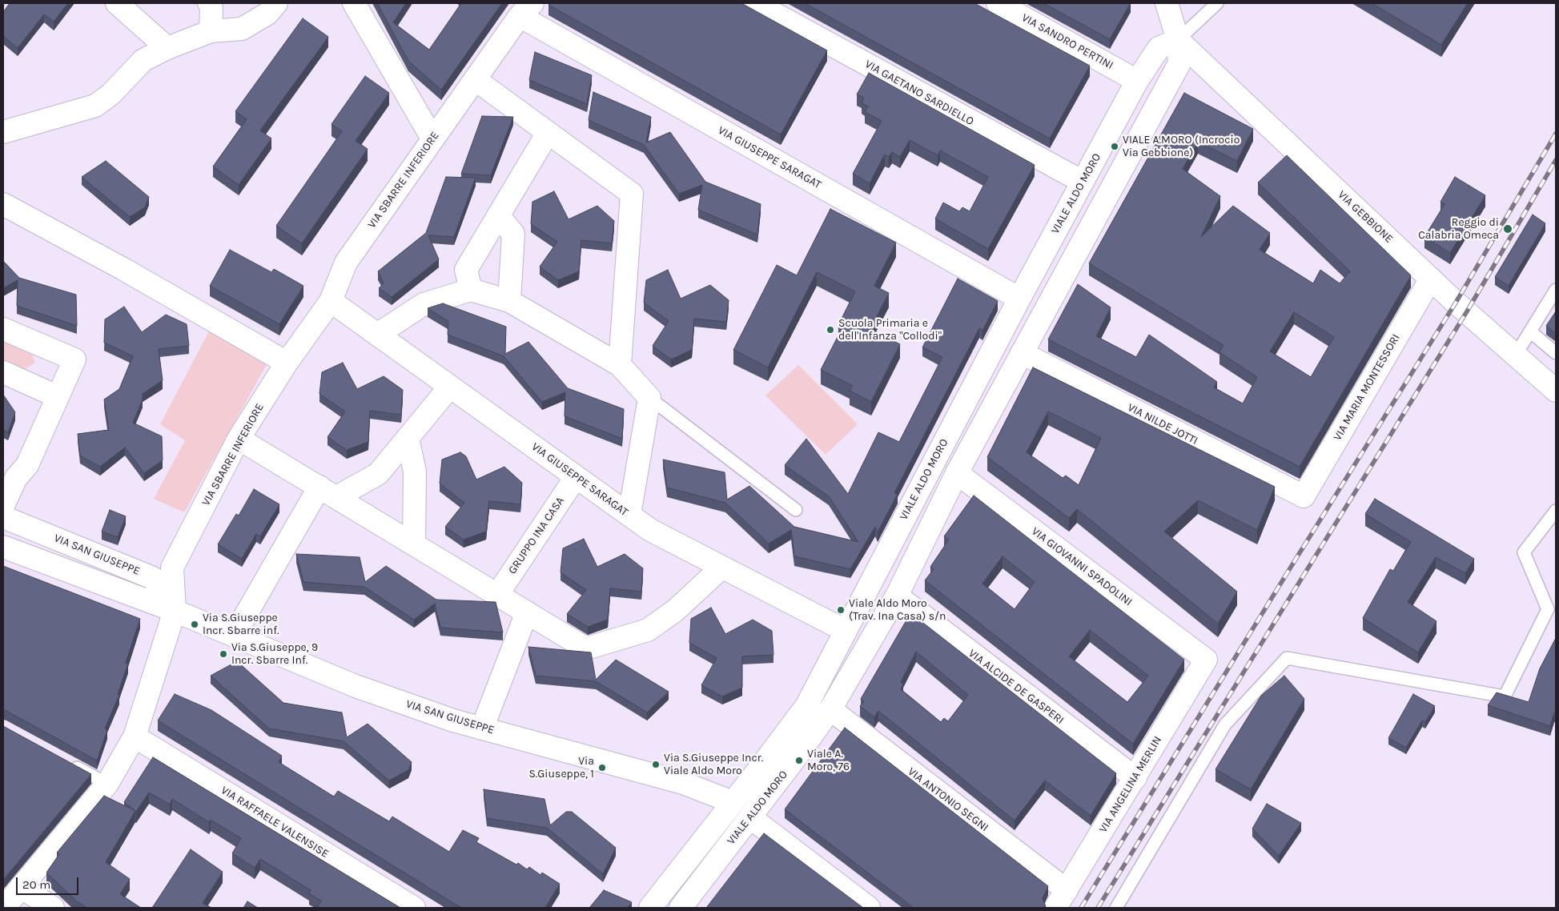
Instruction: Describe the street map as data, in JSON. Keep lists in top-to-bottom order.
{
  "streets": {
    "street": [
      "VIA SANDRO PERTINI",
      "VIA GAETANO SARDIELLO",
      "VIA GIUSEPPE SARAGAT",
      "VIA SBARRE INFERIORE",
      "VIALE ALDO MORO",
      "VIA GEBBIONE",
      "VIA MARIA MONTESSORI",
      "VIA NILDE JOTTI",
      "GRUPPO INA CASA",
      "VIA SAN GIUSEPPE",
      "VIA GIOVANNI SPADOLINI",
      "VIA ALCIDE DE GASPERI",
      "VIA ANGELINA MERLIN",
      "VIA ANTONIO SEGNI",
      "VIA RAFFAELE VALENSISE"
    ]
  },
  "crossings": [
    ["VIA SANDRO PERTINI", "VIALE ALDO MORO"],
    ["VIA GAETANO SARDIELLO", "VIALE ALDO MORO"],
    ["VIA GIUSEPPE SARAGAT", "VIA SBARRE INFERIORE"],
    ["VIA GIUSEPPE SARAGAT", "VIALE ALDO MORO"],
    ["VIA GIUSEPPE SARAGAT", "GRUPPO INA CASA"],
    ["VIA SBARRE INFERIORE", "VIA SAN GIUSEPPE"],
    ["VIA SBARRE INFERIORE", "VIA RAFFAELE VALENSISE"],
    ["VIALE ALDO MORO", "VIA GEBBIONE"],
    ["VIALE ALDO MORO", "VIA NILDE JOTTI"],
    ["VIALE ALDO MORO", "VIA SAN GIUSEPPE"],
    ["VIALE ALDO MORO", "VIA GIOVANNI SPADOLINI"],
    ["VIALE ALDO MORO", "VIA ALCIDE DE GASPERI"],
    ["VIALE ALDO MORO", "VIA ANTONIO SEGNI"],
    ["VIA GEBBIONE", "VIA MARIA MONTESSORI"],
    ["VIA MARIA MONTESSORI", "VIA NILDE JOTTI"],
    ["VIA GIOVANNI SPADOLINI", "VIA ANGELINA MERLIN"],
    ["VIA ALCIDE DE GASPERI", "VIA ANGELINA MERLIN"],
    ["VIA ANGELINA MERLIN", "VIA ANTONIO SEGNI"]
  ],
  "places": [
    "VIALE A.MORO (Incrocio Via Gebbione)",
    "Reggio di Calabria Omeca",
    "Scuola Primaria e dell'Infanza \"Collodi\"",
    "Viale Aldo Moro (Trav. Ina Casa) s/n",
    "Via S.Giuseppe Incr. Sbarre inf.",
    "Via S.Giuseppe, 9 Incr. Sbarre Inf.",
    "Viale A. Moro, 76",
    "Via S.Giuseppe Incr. Viale Aldo Moro",
    "Via S.Giuseppe, 1"
  ],
  "scale_bar": "20 m"
}
